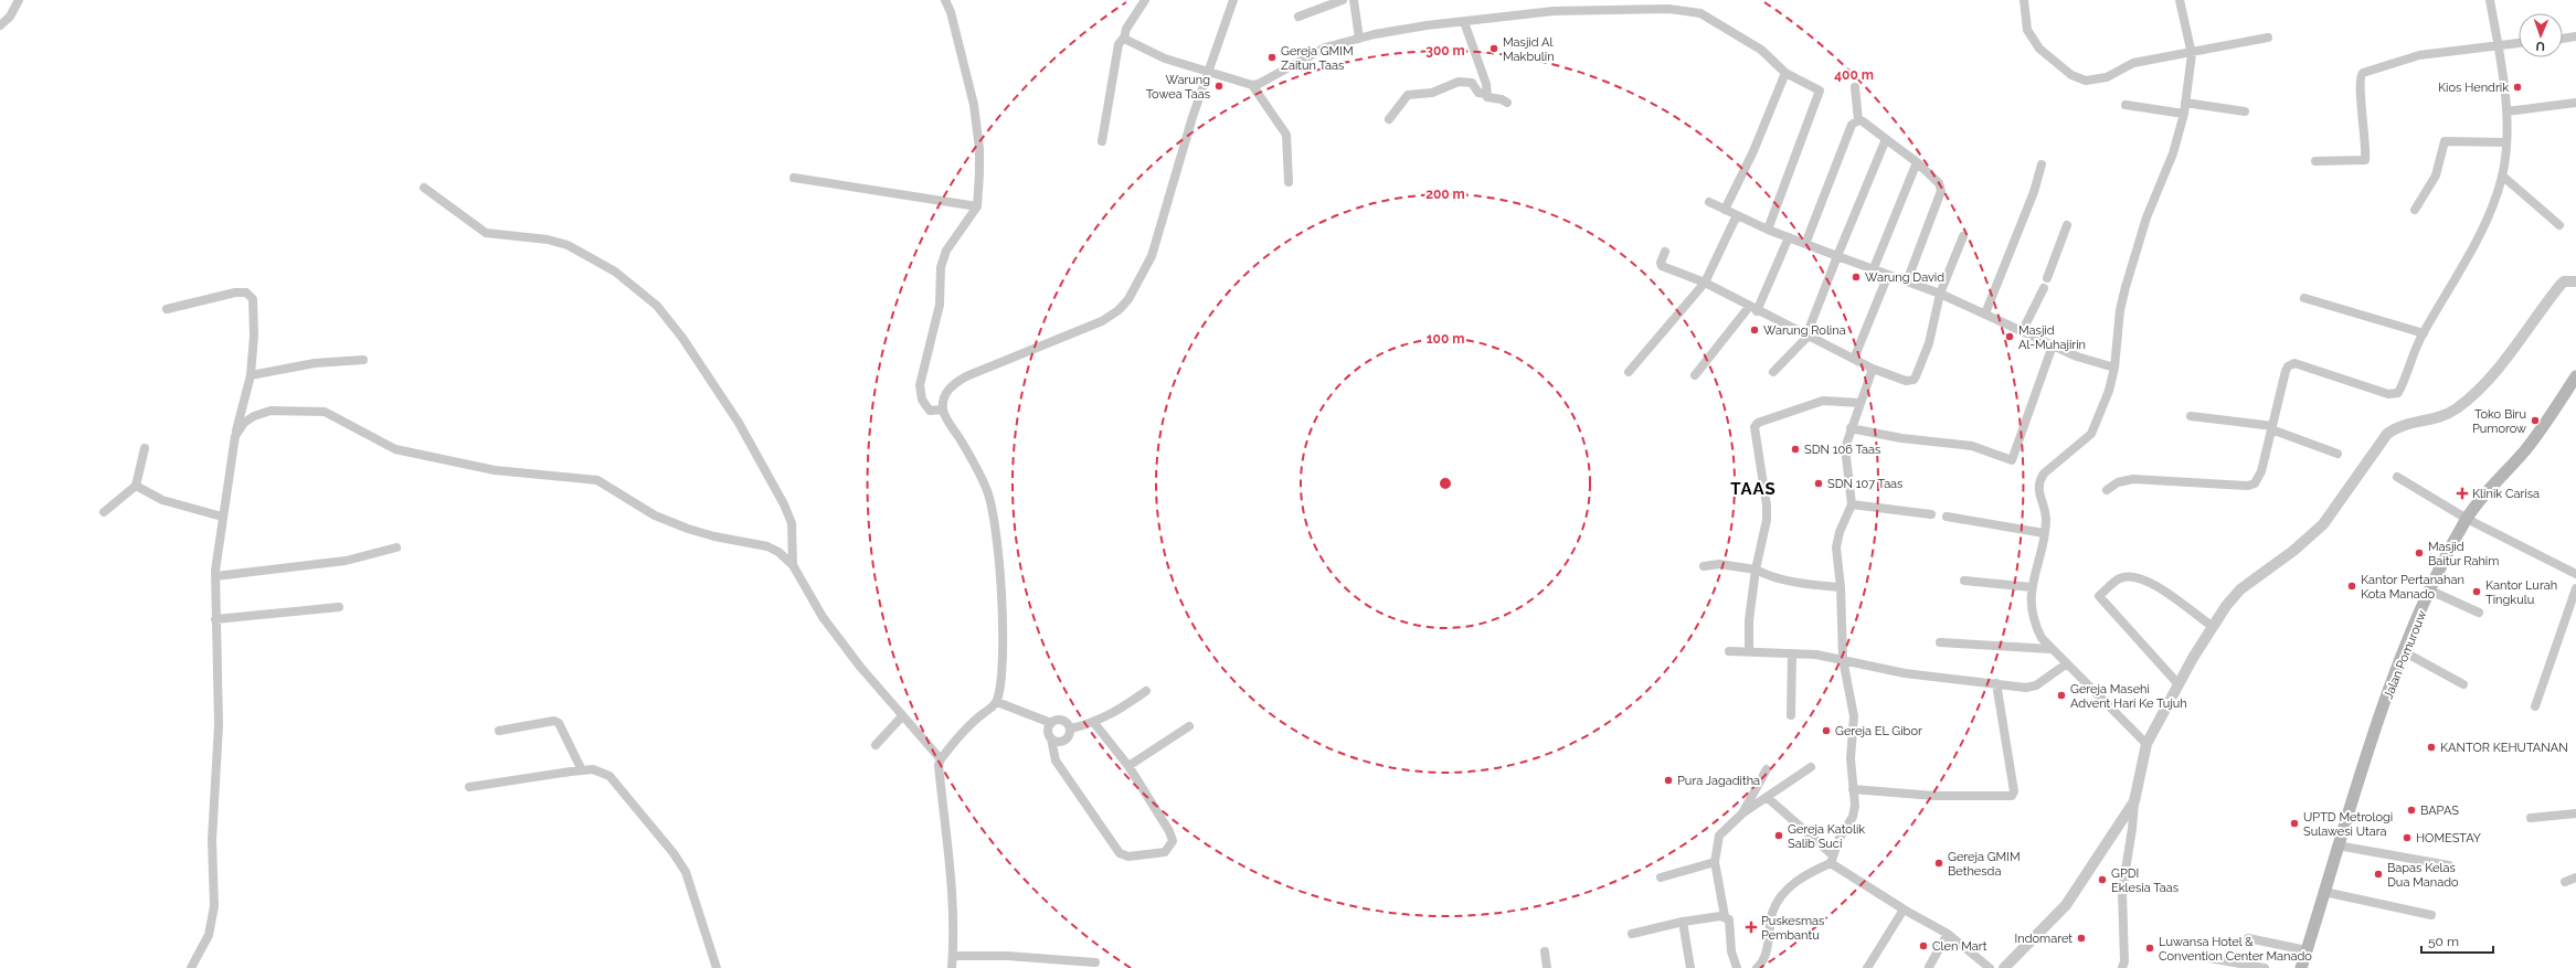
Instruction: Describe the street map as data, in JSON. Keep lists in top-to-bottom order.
{
  "streets": {
    "main road": ["Jalan Pomurouw"]
  },
  "districts": ["TAAS"],
  "places": {
    "other": [
      "Masjid Al Makbulin",
      "Gereja GMIM Zaitun Taas",
      "Warung Towea Taas",
      "Kios Hendrik",
      "Warung David",
      "Warung Rolina",
      "Masjid Al-Muhajirin",
      "Toko Biru Pumorow",
      "SDN 106 Taas",
      "SDN 107 Taas",
      "Masjid Baitur Rahim",
      "Kantor Pertanahan Kota Manado",
      "Kantor Lurah Tingkulu",
      "Gereja Masehi Advent Hari Ke Tujuh",
      "Gereja EL Gibor",
      "KANTOR KEHUTANAN",
      "Pura Jagaditha",
      "BAPAS",
      "UPTD Metrologi Sulawesi Utara",
      "Gereja Katolik Salib Suci",
      "HOMESTAY",
      "Gereja GMIM Bethesda",
      "Bapas Kelas Dua Manado",
      "GPDI Eklesia Taas",
      "Indomaret",
      "Clen Mart",
      "Luwansa Hotel & Convention Center Manado"
    ],
    "health": ["Klinik Carisa", "Puskesmas Pembantu"]
  },
  "scale_bar": "50 m",
  "north": "bottom",
  "rings": [
    "300 m",
    "400 m",
    "200 m",
    "100 m"
  ]
}
